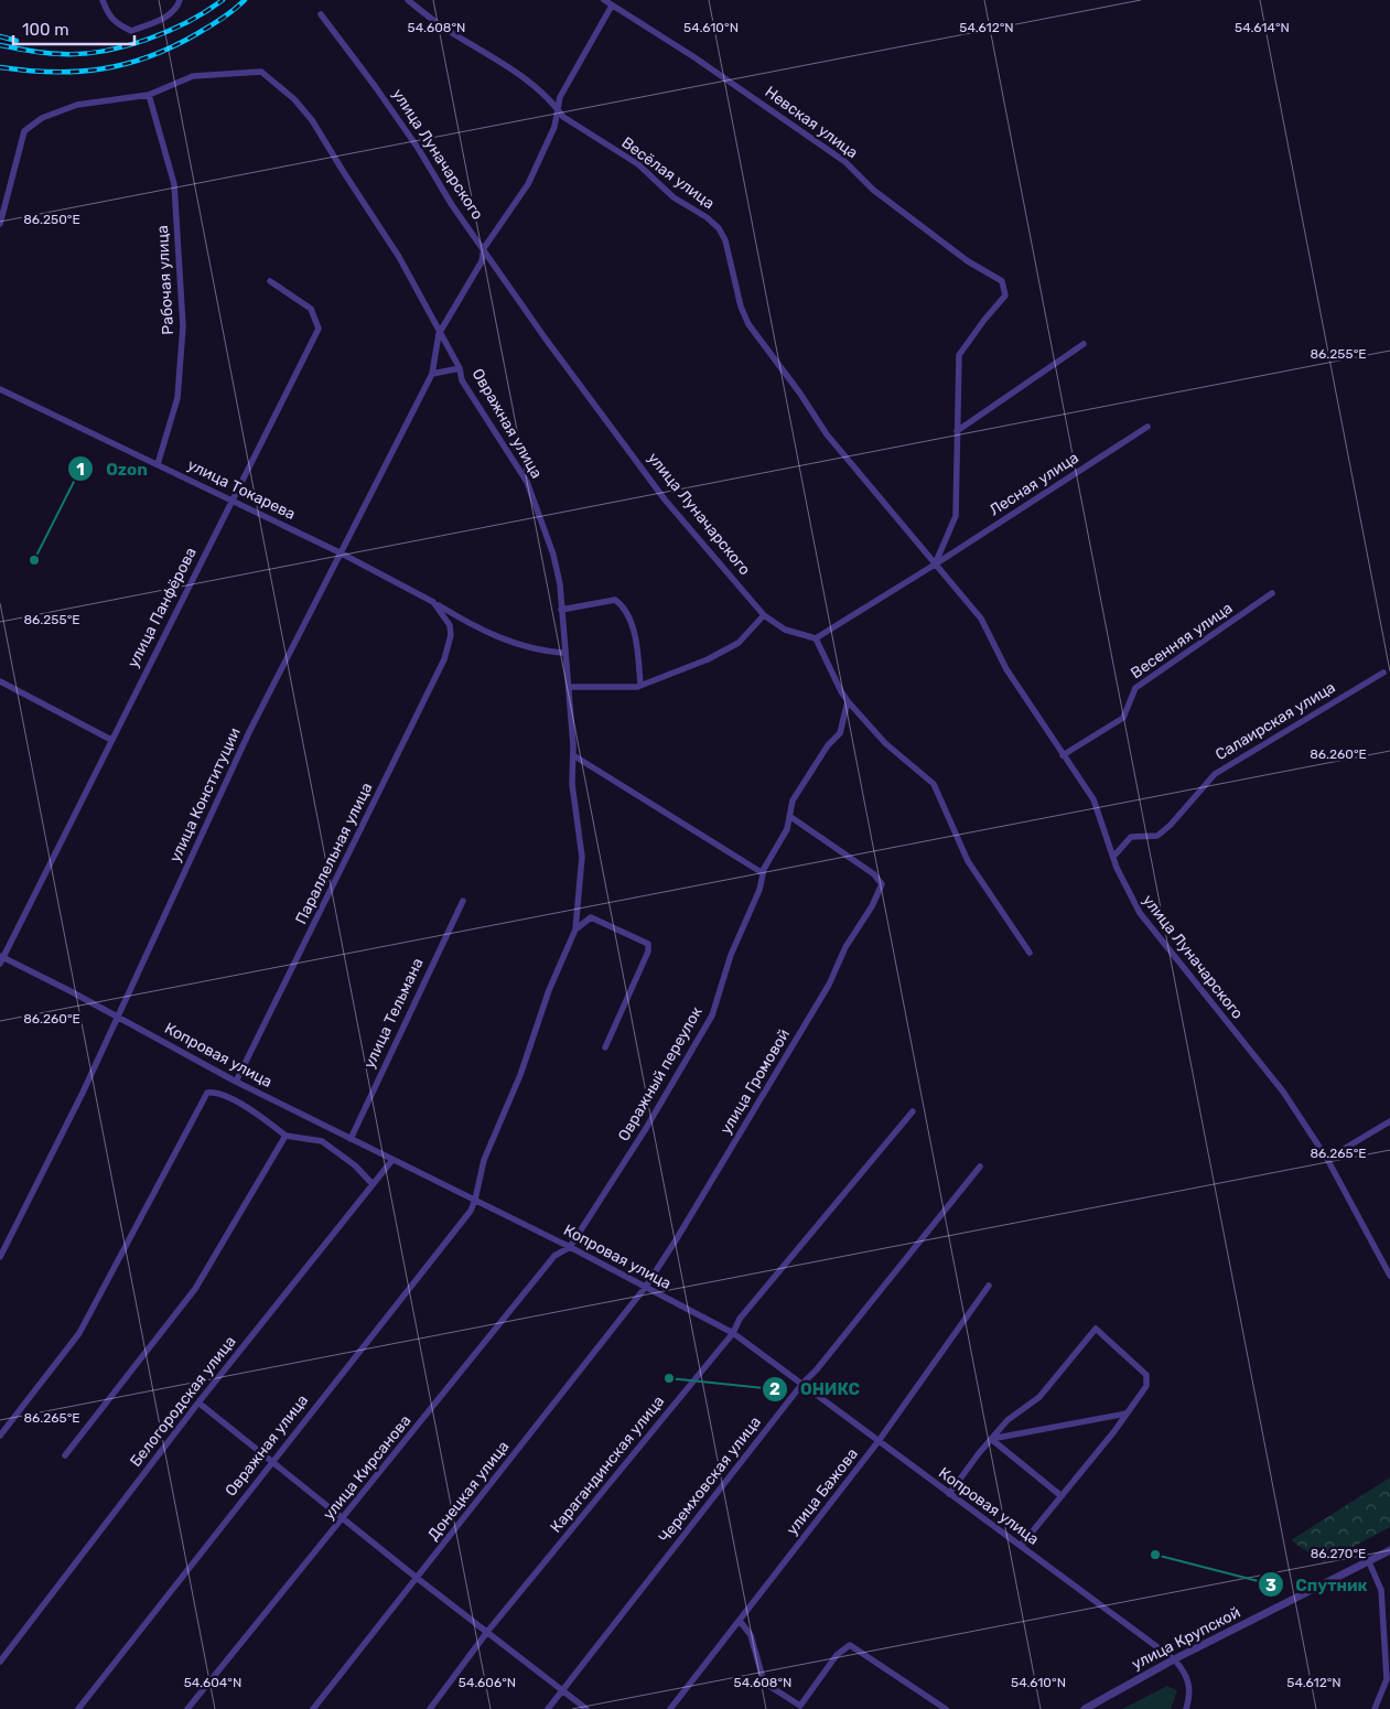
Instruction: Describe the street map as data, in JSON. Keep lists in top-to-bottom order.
{
  "streets": {
    "street": [
      "Невская улица",
      "улица Луначарского",
      "Весёлая улица",
      "Рабочая улица",
      "Овражная улица",
      "Лесная улица",
      "улица Токарева",
      "улица Панфёрова",
      "Весенняя улица",
      "Салаирская улица",
      "улица Конституции",
      "Параллельная улица",
      "улица Тельмана",
      "Копровая улица",
      "Овражный переулок",
      "улица Громовой",
      "Белогородская улица",
      "Карагандинская улица",
      "улица Кирсанова",
      "Черемховская улица",
      "Донецкая улица",
      "улица Бажова",
      "улица Крупской"
    ]
  },
  "crossings": [
    ["улица Луначарского", "Весёлая улица"],
    ["улица Луначарского", "Лесная улица"],
    ["улица Луначарского", "Весенняя улица"],
    ["улица Луначарского", "Салаирская улица"],
    ["Весёлая улица", "Лесная улица"],
    ["Рабочая улица", "Овражная улица"],
    ["Рабочая улица", "улица Токарева"],
    ["Овражная улица", "улица Конституции"],
    ["Овражная улица", "Копровая улица"],
    ["улица Токарева", "улица Панфёрова"],
    ["улица Токарева", "улица Конституции"],
    ["улица Токарева", "Параллельная улица"],
    ["улица Панфёрова", "Копровая улица"],
    ["улица Конституции", "Копровая улица"],
    ["Параллельная улица", "Копровая улица"],
    ["улица Тельмана", "Копровая улица"],
    ["Копровая улица", "Овражный переулок"],
    ["Копровая улица", "улица Громовой"],
    ["Копровая улица", "Белогородская улица"],
    ["Копровая улица", "Карагандинская улица"],
    ["Копровая улица", "улица Кирсанова"],
    ["Копровая улица", "Черемховская улица"],
    ["Копровая улица", "Донецкая улица"],
    ["Копровая улица", "улица Бажова"],
    ["Копровая улица", "улица Крупской"],
    ["Овражный переулок", "улица Громовой"],
    ["Овражный переулок", "улица Кирсанова"],
    ["улица Громовой", "Донецкая улица"]
  ],
  "places": ["Ozon", "ОНИКС", "Спутник"],
  "scale_bar": "100 m",
  "coordinates": [
    "54.608°N",
    "54.614°N",
    "54.610°N",
    "54.612°N",
    "86.250°E",
    "86.255°E",
    "86.260°E",
    "86.265°E",
    "86.270°E",
    "54.604°N",
    "54.606°N"
  ]
}
